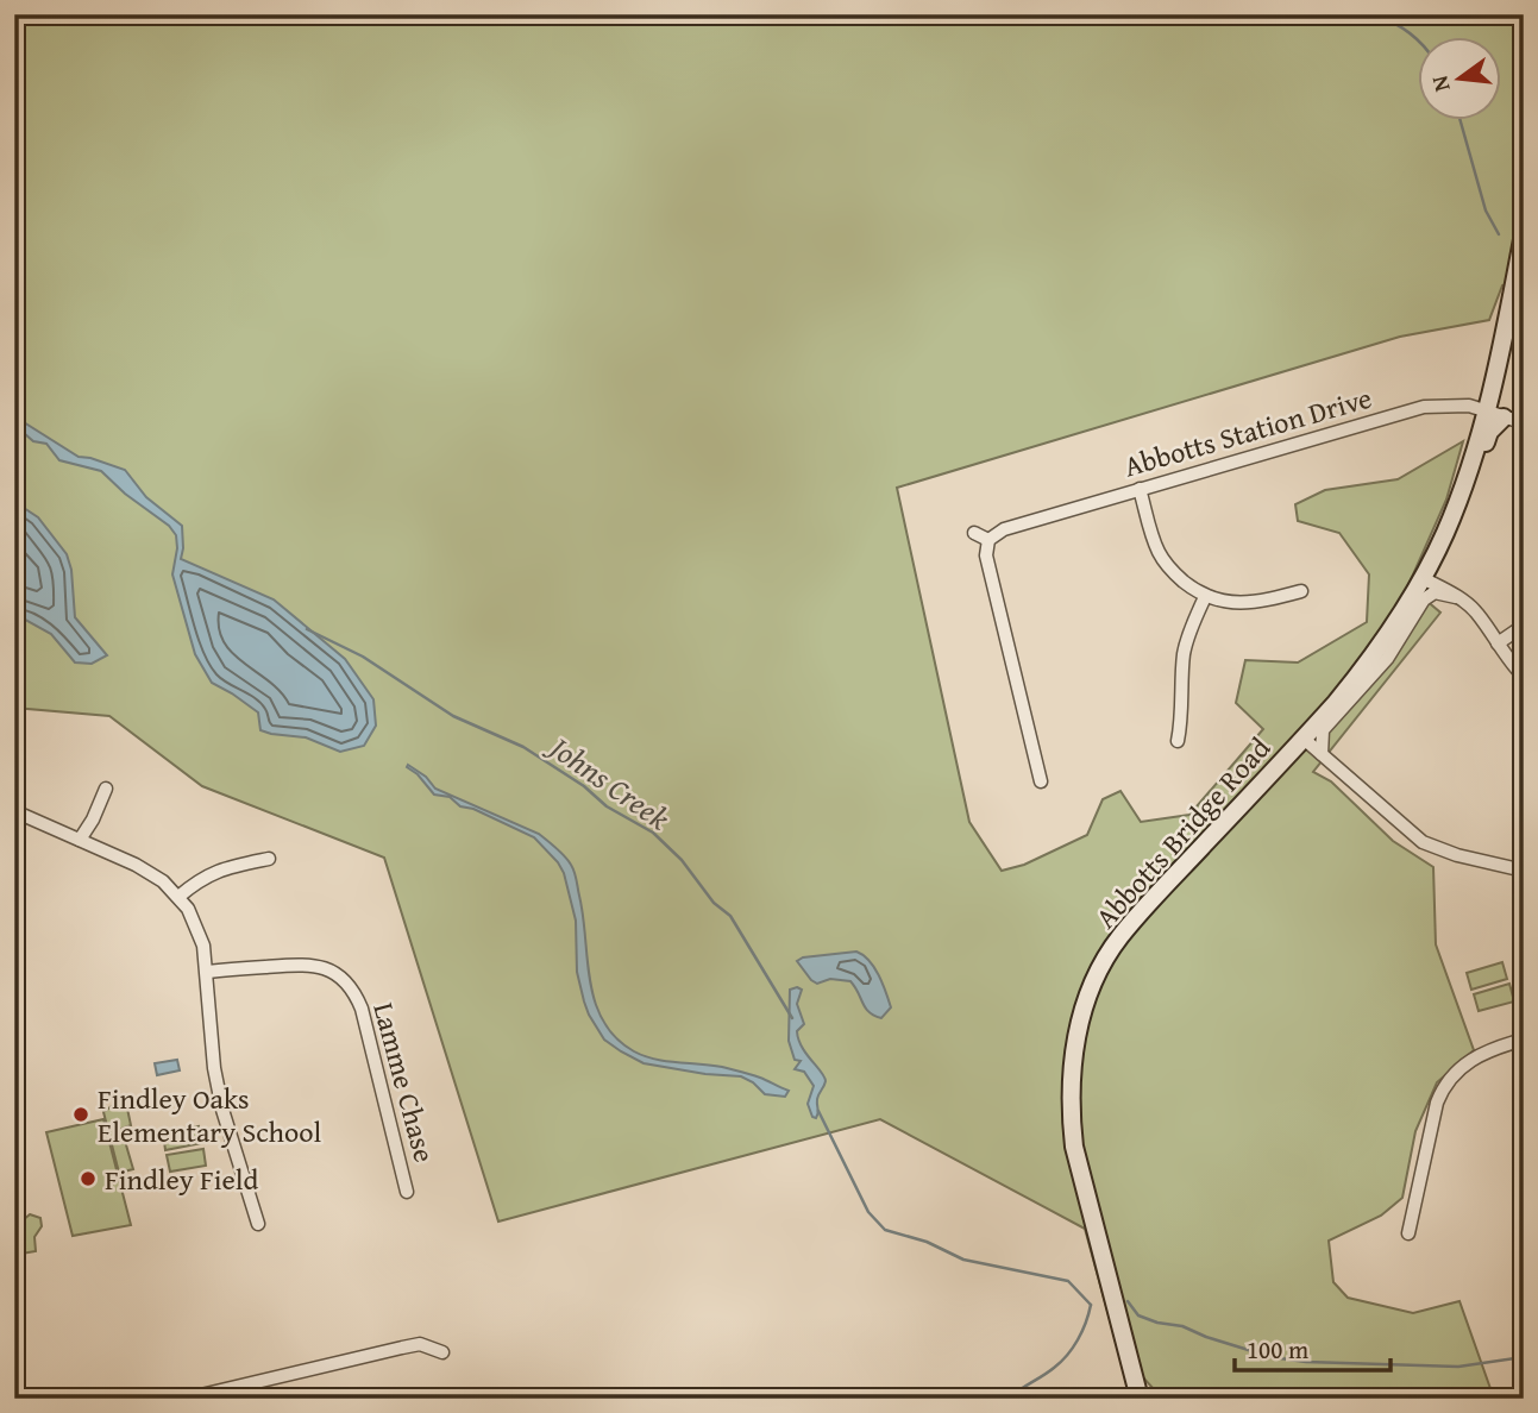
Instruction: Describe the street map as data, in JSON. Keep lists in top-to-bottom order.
{
  "streets": {
    "main road": ["Abbotts Bridge Road"],
    "street": ["Abbotts Station Drive", "Lamme Chase"]
  },
  "crossings": [
    ["Abbotts Station Drive", "Abbotts Bridge Road"]
  ],
  "water": ["Johns Creek"],
  "places": ["Findley Oaks Elementary School", "Findley Field"],
  "scale_bar": "100 m",
  "north": "left"
}
